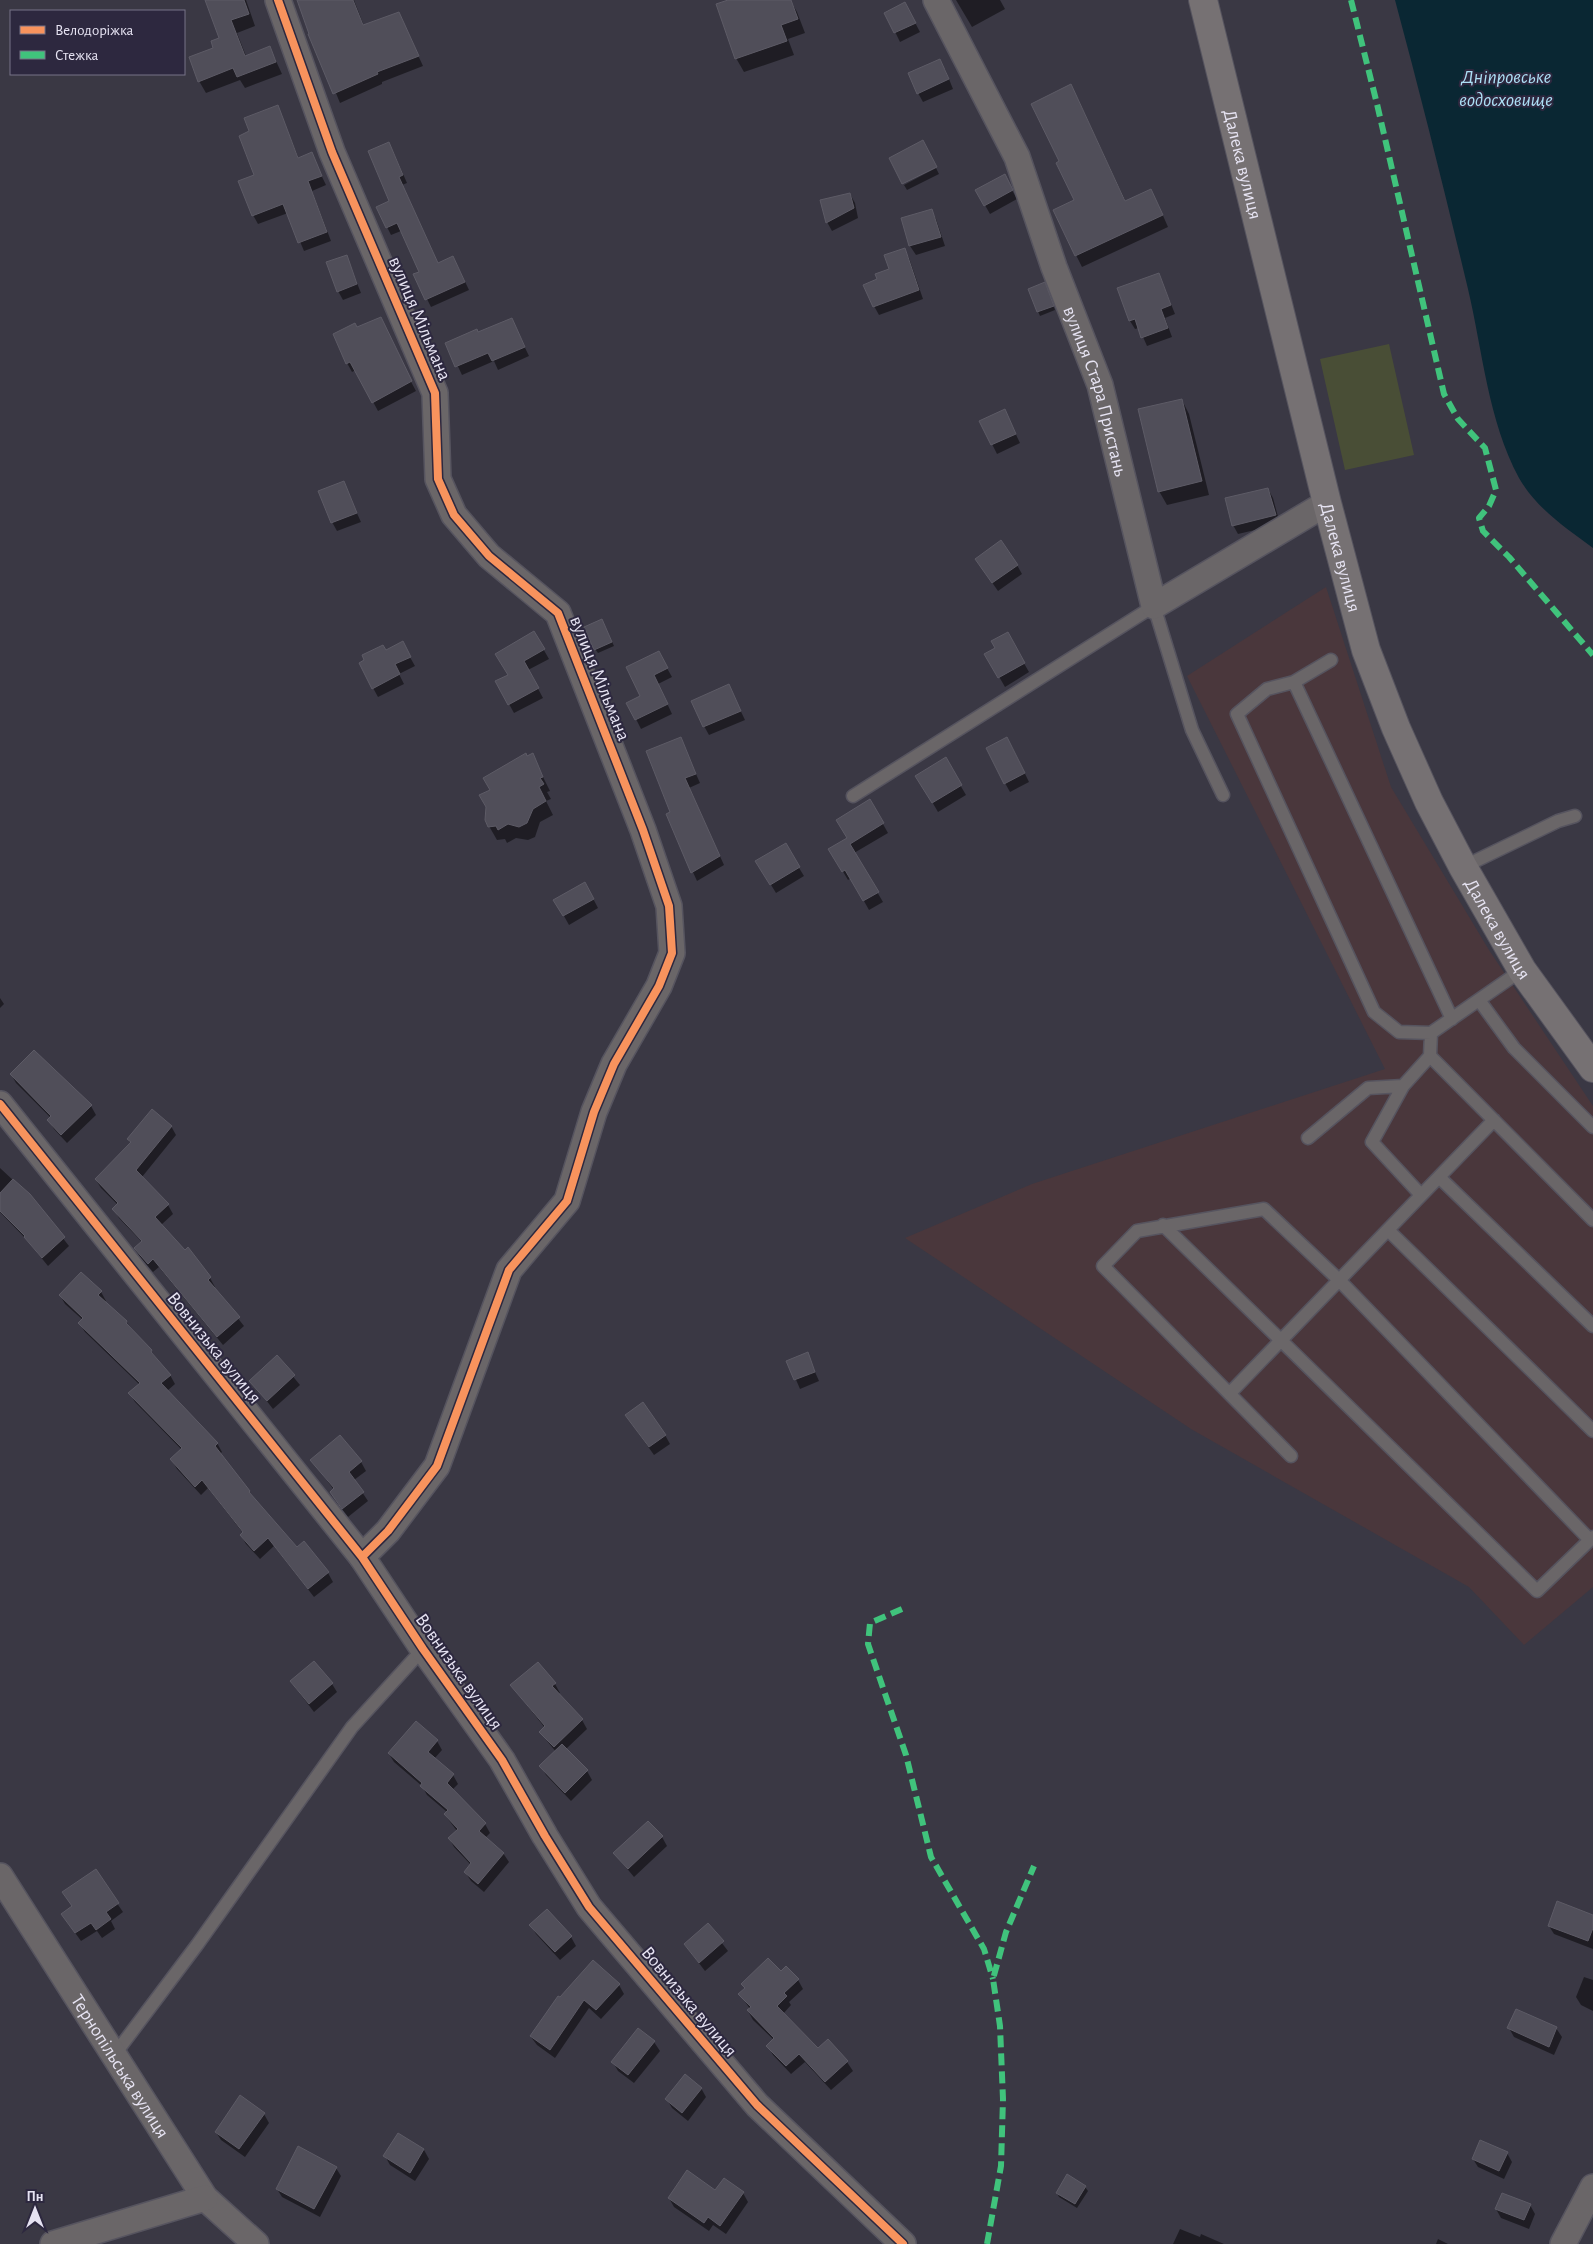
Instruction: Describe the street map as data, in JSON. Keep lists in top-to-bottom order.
{
  "streets": {
    "street": [
      "Далека вулиця",
      "вулиця Мільмана",
      "вулиця Стара Пристань",
      "Вовнизька вулиця",
      "Тернопільська вулиця"
    ]
  },
  "crossings": [
    ["вулиця Мільмана", "Вовнизька вулиця"]
  ],
  "water": ["Дніпровське водосховище"],
  "legend": ["Велодоріжка", "Стежка"],
  "north": "top"
}
